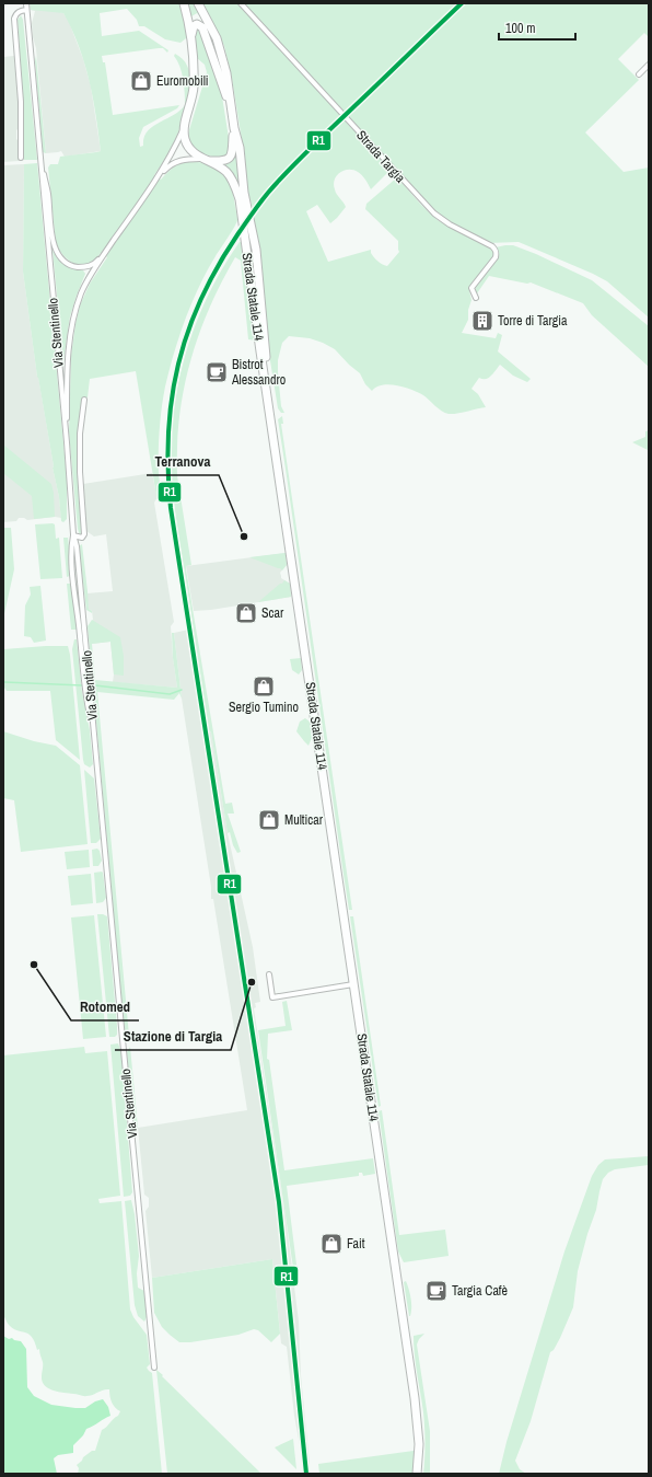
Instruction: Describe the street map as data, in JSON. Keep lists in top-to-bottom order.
{
  "streets": {
    "main road": ["Strada Statale 114"],
    "street": ["Strada Targia", "Via Stentinello"]
  },
  "places": {
    "shop": [
      "Euromobili",
      "Scar",
      "Sergio Tumino",
      "Multicar",
      "Fait"
    ],
    "building": ["Torre di Targia"],
    "cafe": ["Bistrot Alessandro", "Targia Cafè"],
    "other": ["Terranova", "Rotomed", "Stazione di Targia"]
  },
  "lines": ["transit line R1"],
  "scale_bar": "100 m"
}
